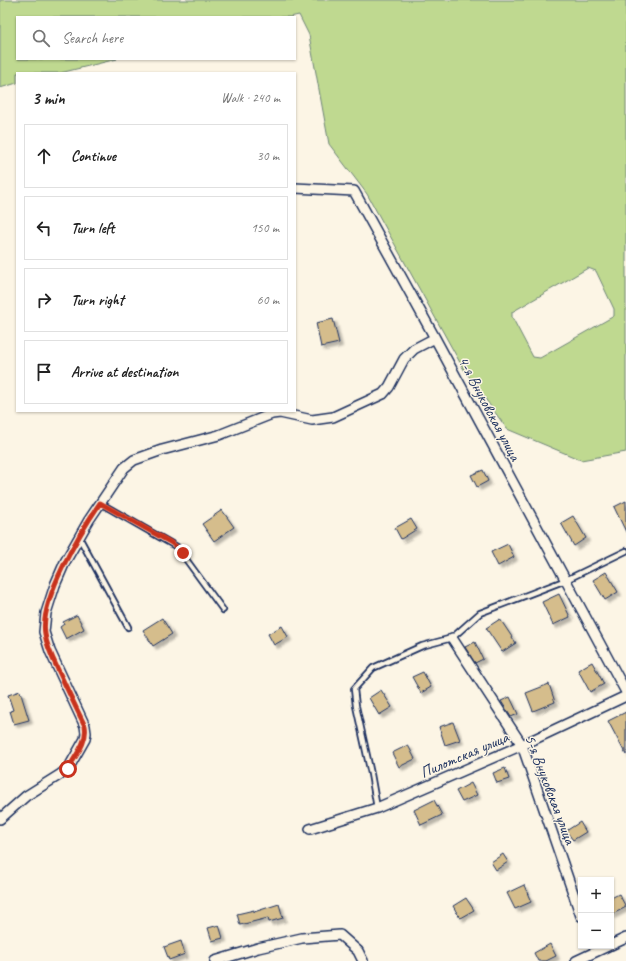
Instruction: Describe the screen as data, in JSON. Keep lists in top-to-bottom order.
{
  "streets": {
    "street": ["4-я Внуковская улица", "Пилотская улица", "5-я Внуковская улица"]
  },
  "crossings": [
    ["Пилотская улица", "5-я Внуковская улица"]
  ],
  "page": {
    "search": "Search here",
    "heading": ["3 min", "Walk · 240 m"],
    "list": [
      ["Continue", "30 m"],
      ["Turn left", "150 m"],
      ["Turn right", "60 m"],
      "Arrive at destination"
    ],
    "map_buttons": ["+", "−"]
  }
}
